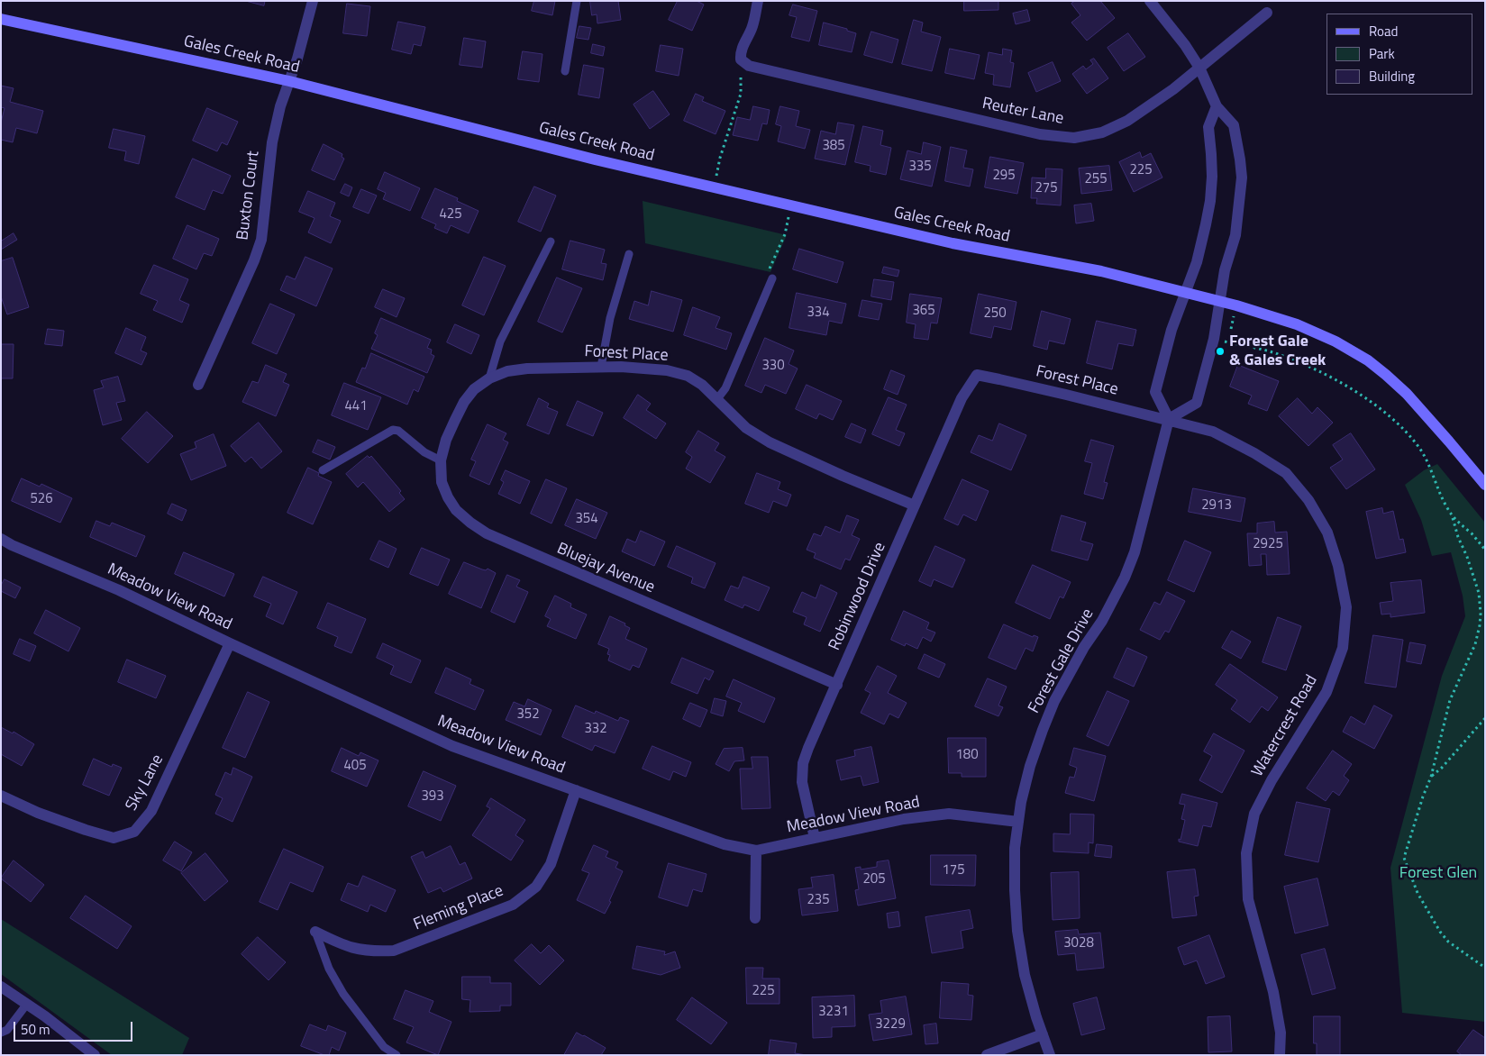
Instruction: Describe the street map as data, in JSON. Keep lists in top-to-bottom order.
{
  "streets": {
    "main road": ["Gales Creek Road"],
    "street": [
      "Reuter Lane",
      "Buxton Court",
      "Forest Place",
      "Bluejay Avenue",
      "Robinwood Drive",
      "Meadow View Road",
      "Forest Gale Drive",
      "Watercrest Road",
      "Sky Lane",
      "Fleming Place"
    ]
  },
  "crossings": [
    ["Gales Creek Road", "Buxton Court"],
    ["Forest Place", "Bluejay Avenue"],
    ["Forest Place", "Robinwood Drive"],
    ["Forest Place", "Forest Gale Drive"],
    ["Forest Place", "Watercrest Road"],
    ["Bluejay Avenue", "Robinwood Drive"],
    ["Robinwood Drive", "Meadow View Road"],
    ["Meadow View Road", "Forest Gale Drive"],
    ["Meadow View Road", "Sky Lane"],
    ["Meadow View Road", "Fleming Place"],
    ["Forest Gale Drive", "Watercrest Road"]
  ],
  "parks": ["Forest Glen"],
  "places": ["Forest Gale & Gales Creek"],
  "house_numbers": [
    "385",
    "335",
    "225",
    "295",
    "255",
    "275",
    "425",
    "365",
    "334",
    "250",
    "330",
    "441",
    "526",
    "2913",
    "354",
    "2925",
    "352",
    "332",
    "180",
    "405",
    "393",
    "175",
    "205",
    "235",
    "3028",
    "225",
    "3231",
    "3229"
  ],
  "legend": ["Road", "Park", "Building"],
  "scale_bar": "50 m"
}
